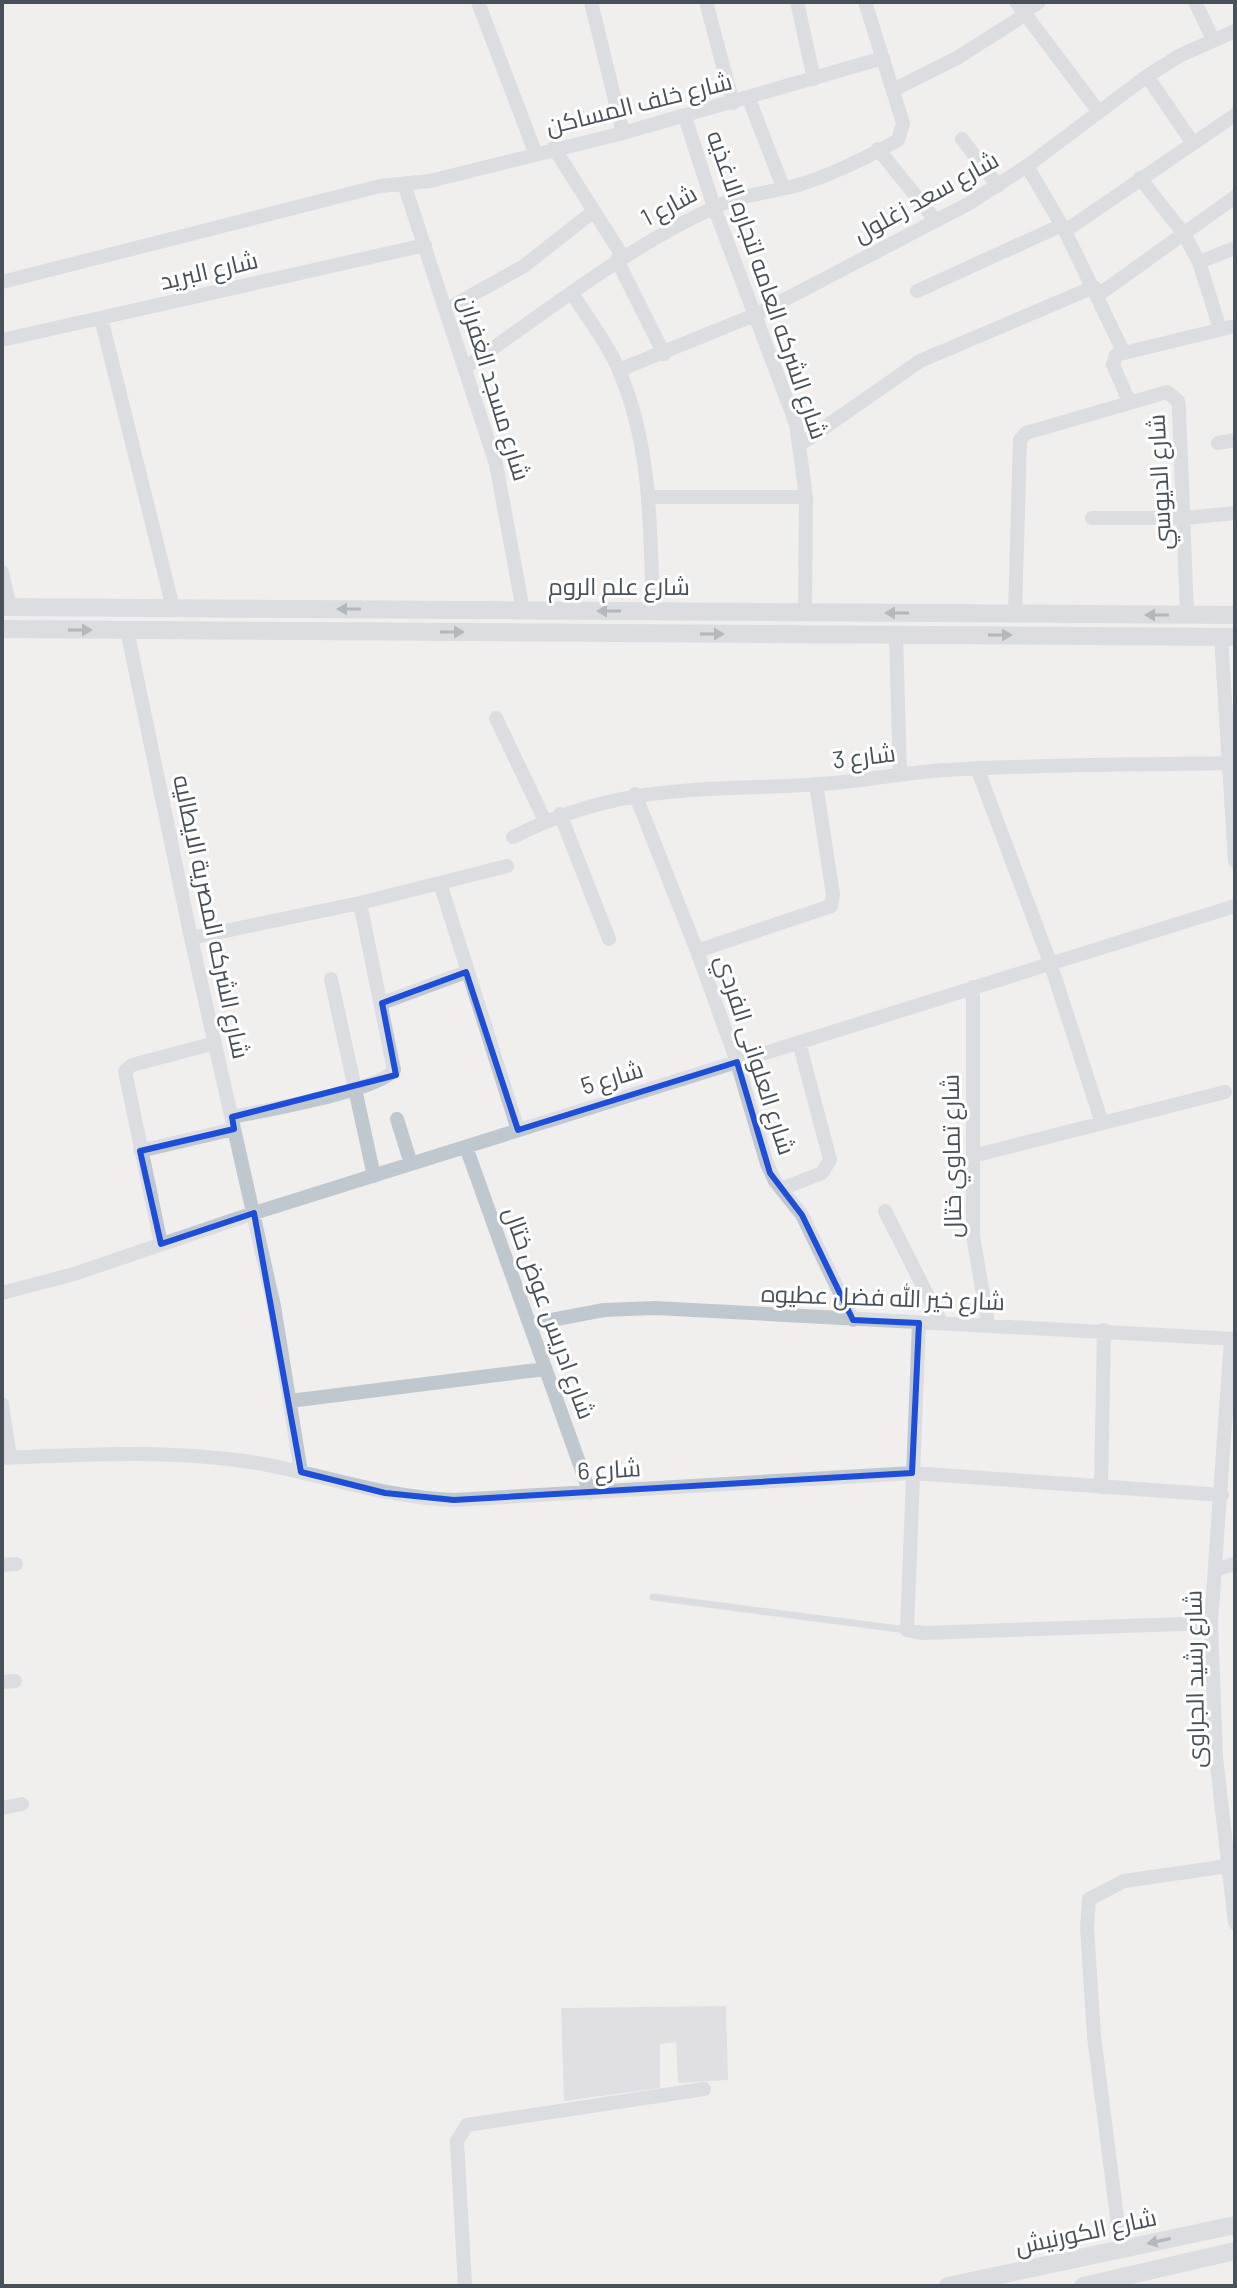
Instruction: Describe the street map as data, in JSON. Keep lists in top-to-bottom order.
{
  "streets": {
    "street": [
      "شارع خلف المساكن",
      "شارع سعد زغلول",
      "شارع 1",
      "شارع البريد",
      "شارع الشركه العامه لتجاره الاغذيه",
      "شارع مسجد الغفران",
      "شارع الديوسي",
      "شارع علم الروم",
      "شارع 3",
      "شارع الشركه المصرية الايطاليه",
      "شارع العلوانى الفردي",
      "شارع 5",
      "شارع تماوي ختال",
      "شارع خير الله فضل عطيوه",
      "شارع ادريس عوض ختال",
      "شارع 6",
      "شارع رشيد الجراوى",
      "شارع الكورنيش"
    ]
  },
  "crossings": [
    ["شارع خلف المساكن", "شارع الشركه العامه لتجاره الاغذيه"],
    ["شارع خلف المساكن", "شارع مسجد الغفران"],
    ["شارع سعد زغلول", "شارع الشركه العامه لتجاره الاغذيه"],
    ["شارع 1", "شارع الشركه العامه لتجاره الاغذيه"],
    ["شارع 1", "شارع مسجد الغفران"],
    ["شارع البريد", "شارع مسجد الغفران"],
    ["شارع الشركه العامه لتجاره الاغذيه", "شارع علم الروم"],
    ["شارع مسجد الغفران", "شارع علم الروم"],
    ["شارع الديوسي", "شارع علم الروم"],
    ["شارع علم الروم", "شارع الشركه المصرية الايطاليه"],
    ["شارع 3", "شارع العلوانى الفردي"],
    ["شارع الشركه المصرية الايطاليه", "شارع 5"],
    ["شارع الشركه المصرية الايطاليه", "شارع 6"],
    ["شارع العلوانى الفردي", "شارع 5"],
    ["شارع العلوانى الفردي", "شارع خير الله فضل عطيوه"],
    ["شارع 5", "شارع تماوي ختال"],
    ["شارع 5", "شارع ادريس عوض ختال"],
    ["شارع تماوي ختال", "شارع خير الله فضل عطيوه"],
    ["شارع خير الله فضل عطيوه", "شارع ادريس عوض ختال"],
    ["شارع خير الله فضل عطيوه", "شارع رشيد الجراوى"],
    ["شارع ادريس عوض ختال", "شارع 6"],
    ["شارع 6", "شارع رشيد الجراوى"]
  ]
}
